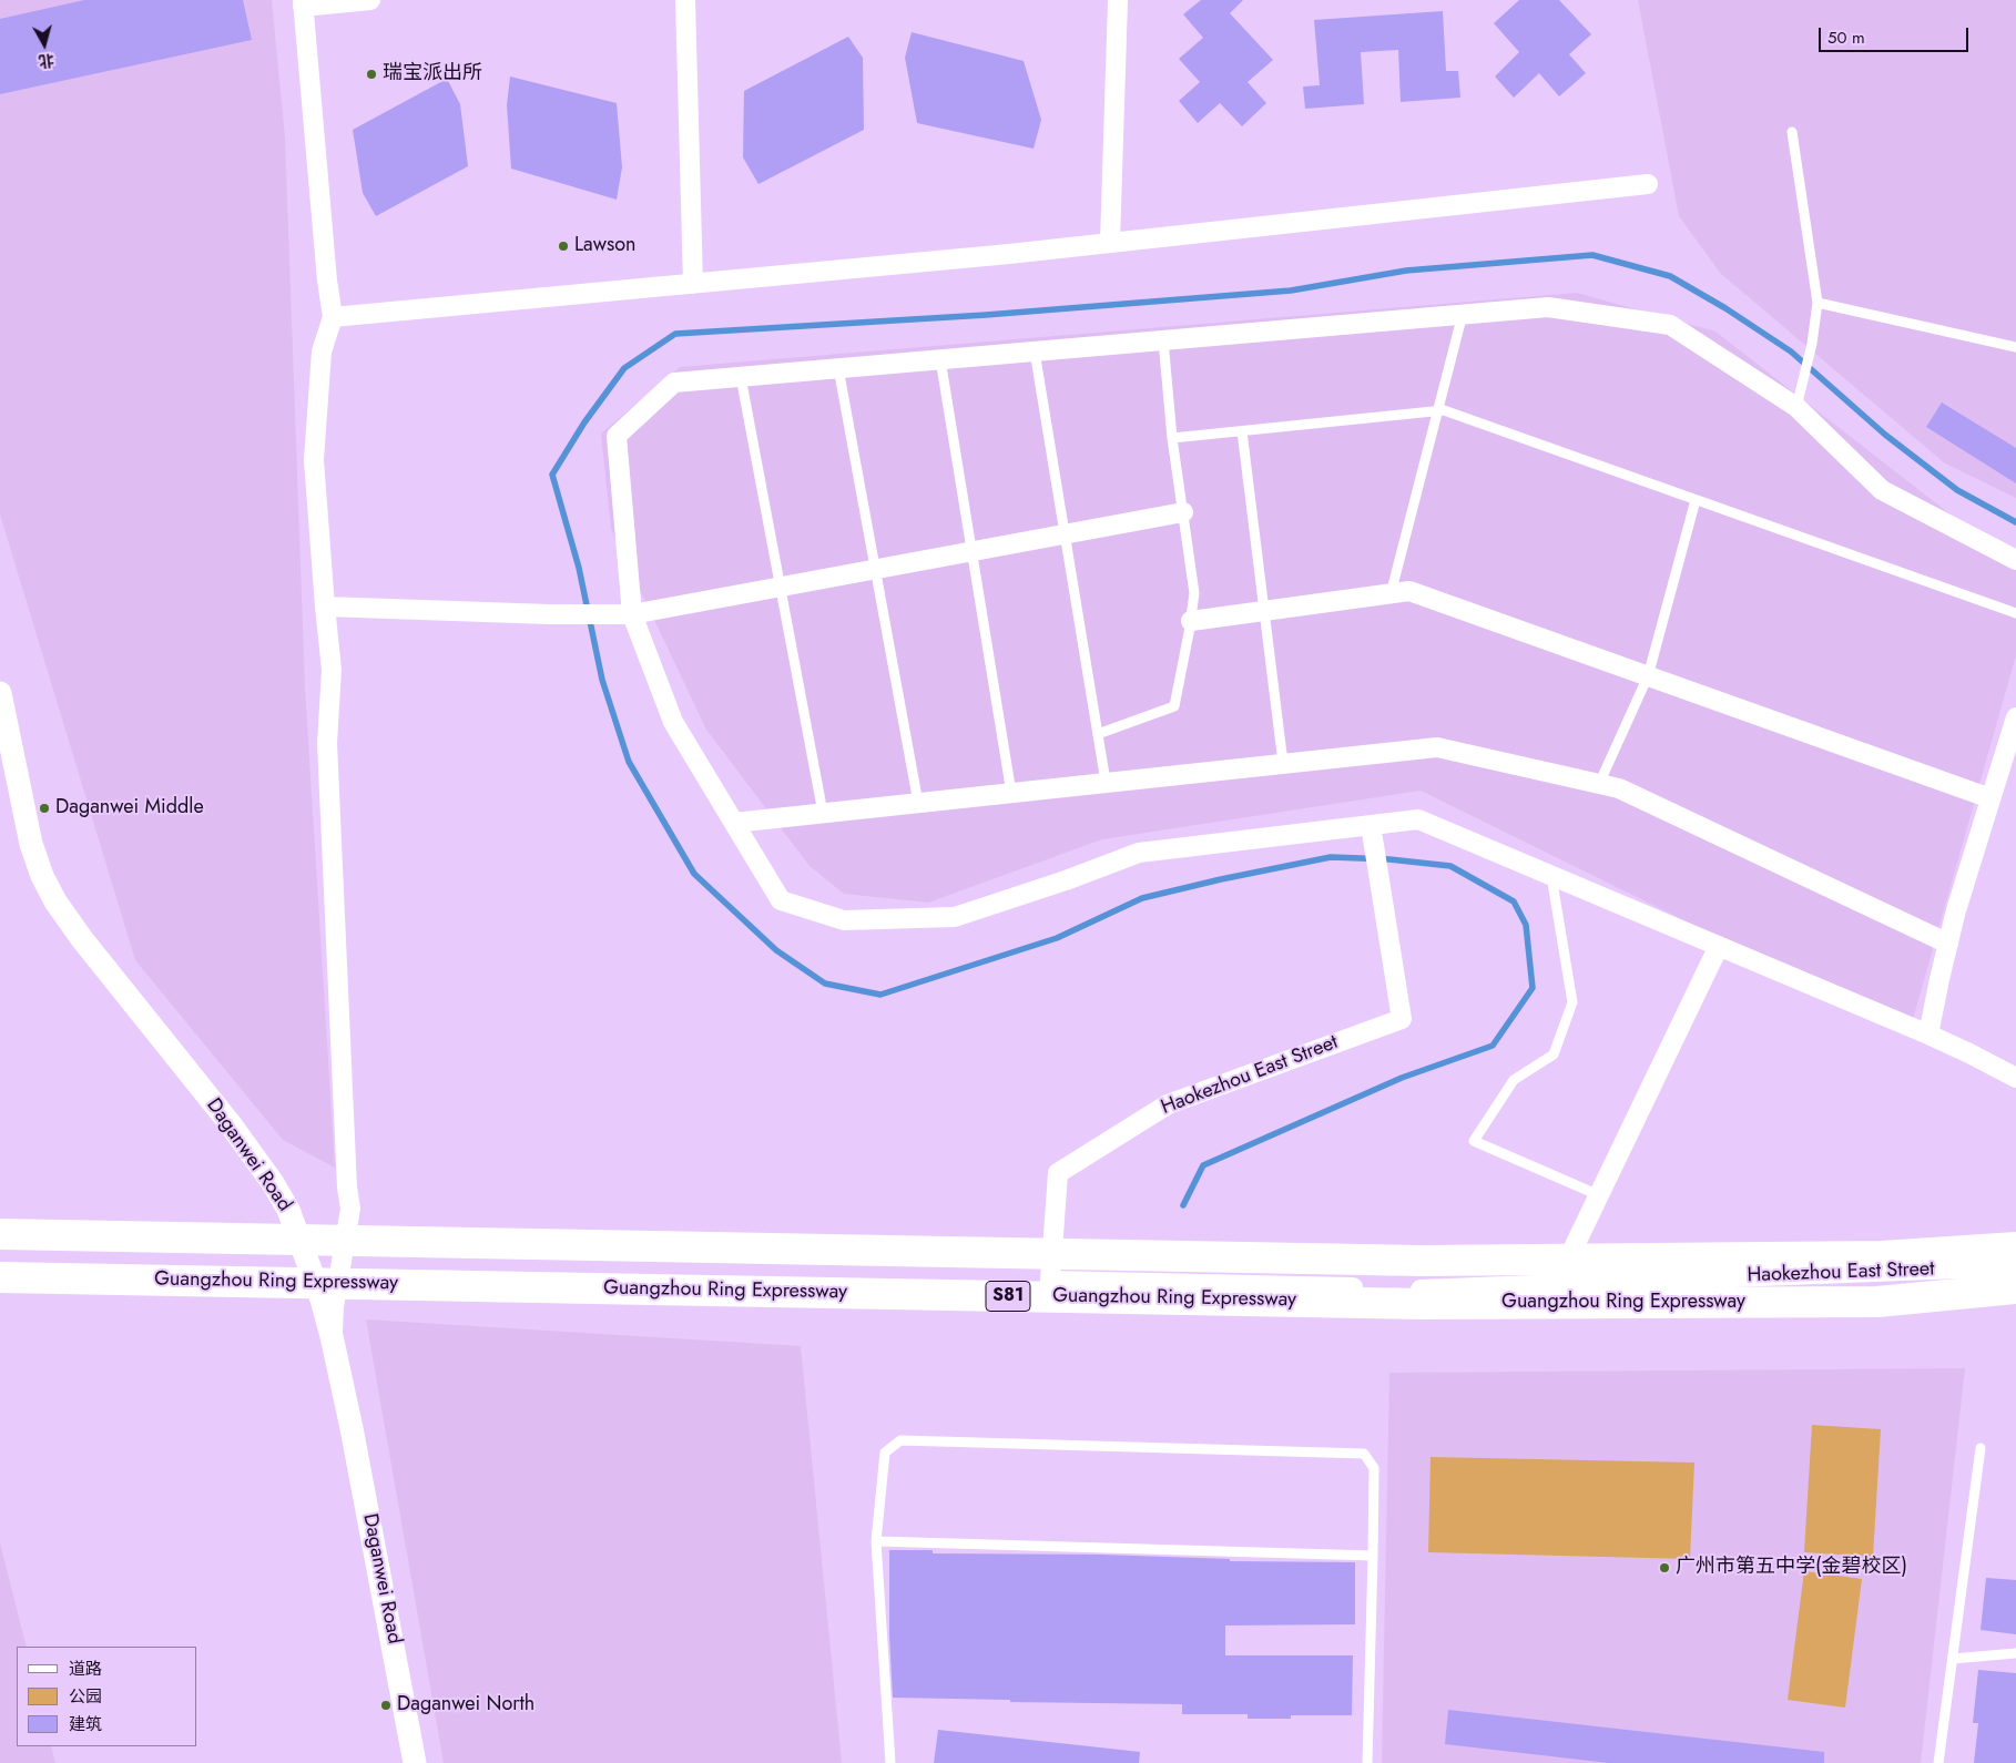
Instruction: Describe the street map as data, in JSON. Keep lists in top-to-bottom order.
{
  "streets": {
    "highway": ["Guangzhou Ring Expressway", "S81"],
    "street": ["Haokezhou East Street", "Daganwei Road"]
  },
  "places": [
    "瑞宝派出所",
    "Lawson",
    "Daganwei Middle",
    "广州市第五中学(金碧校区)",
    "Daganwei North"
  ],
  "legend": ["道路", "公园", "建筑"],
  "scale_bar": "50 m",
  "north": "bottom"
}
